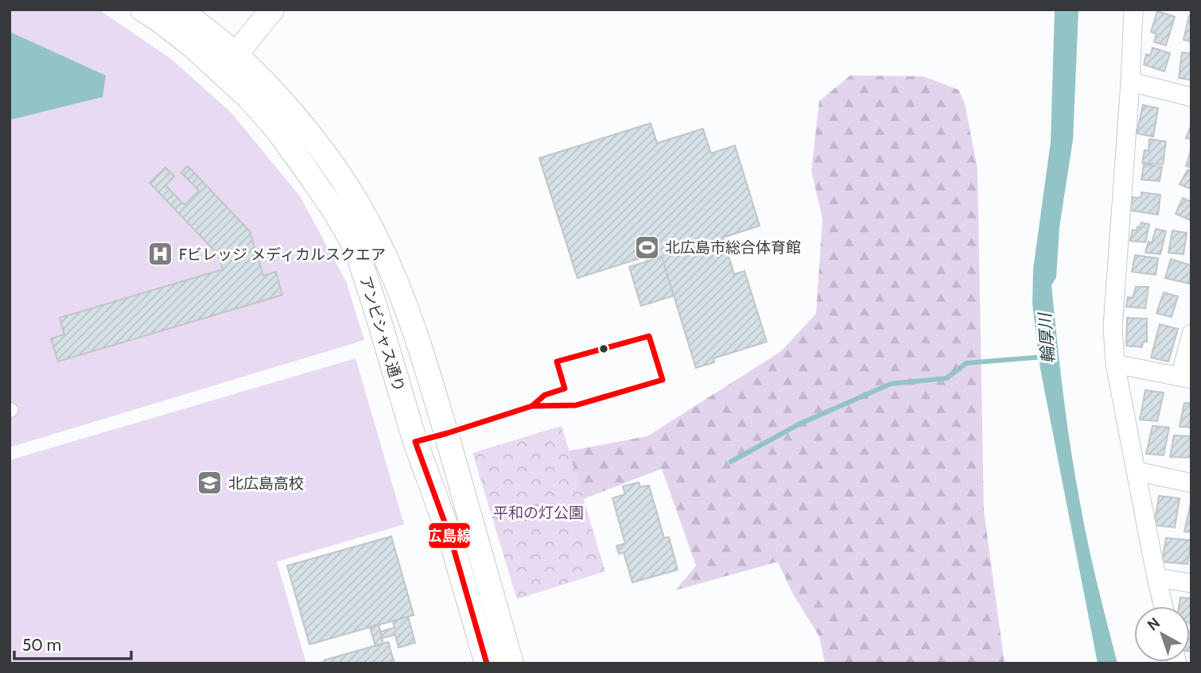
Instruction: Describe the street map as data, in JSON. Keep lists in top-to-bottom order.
{
  "streets": {
    "street": ["アンビシャス通り"]
  },
  "water": ["輪厚川"],
  "parks": ["平和の灯公園"],
  "places": {
    "sports": ["北広島市総合体育館"],
    "hospital": ["Fビレッジ メディカルスクエア"],
    "school or university": ["北広島高校"]
  },
  "lines": ["transit line 広島線"],
  "scale_bar": "50 m",
  "north": "top left"
}
